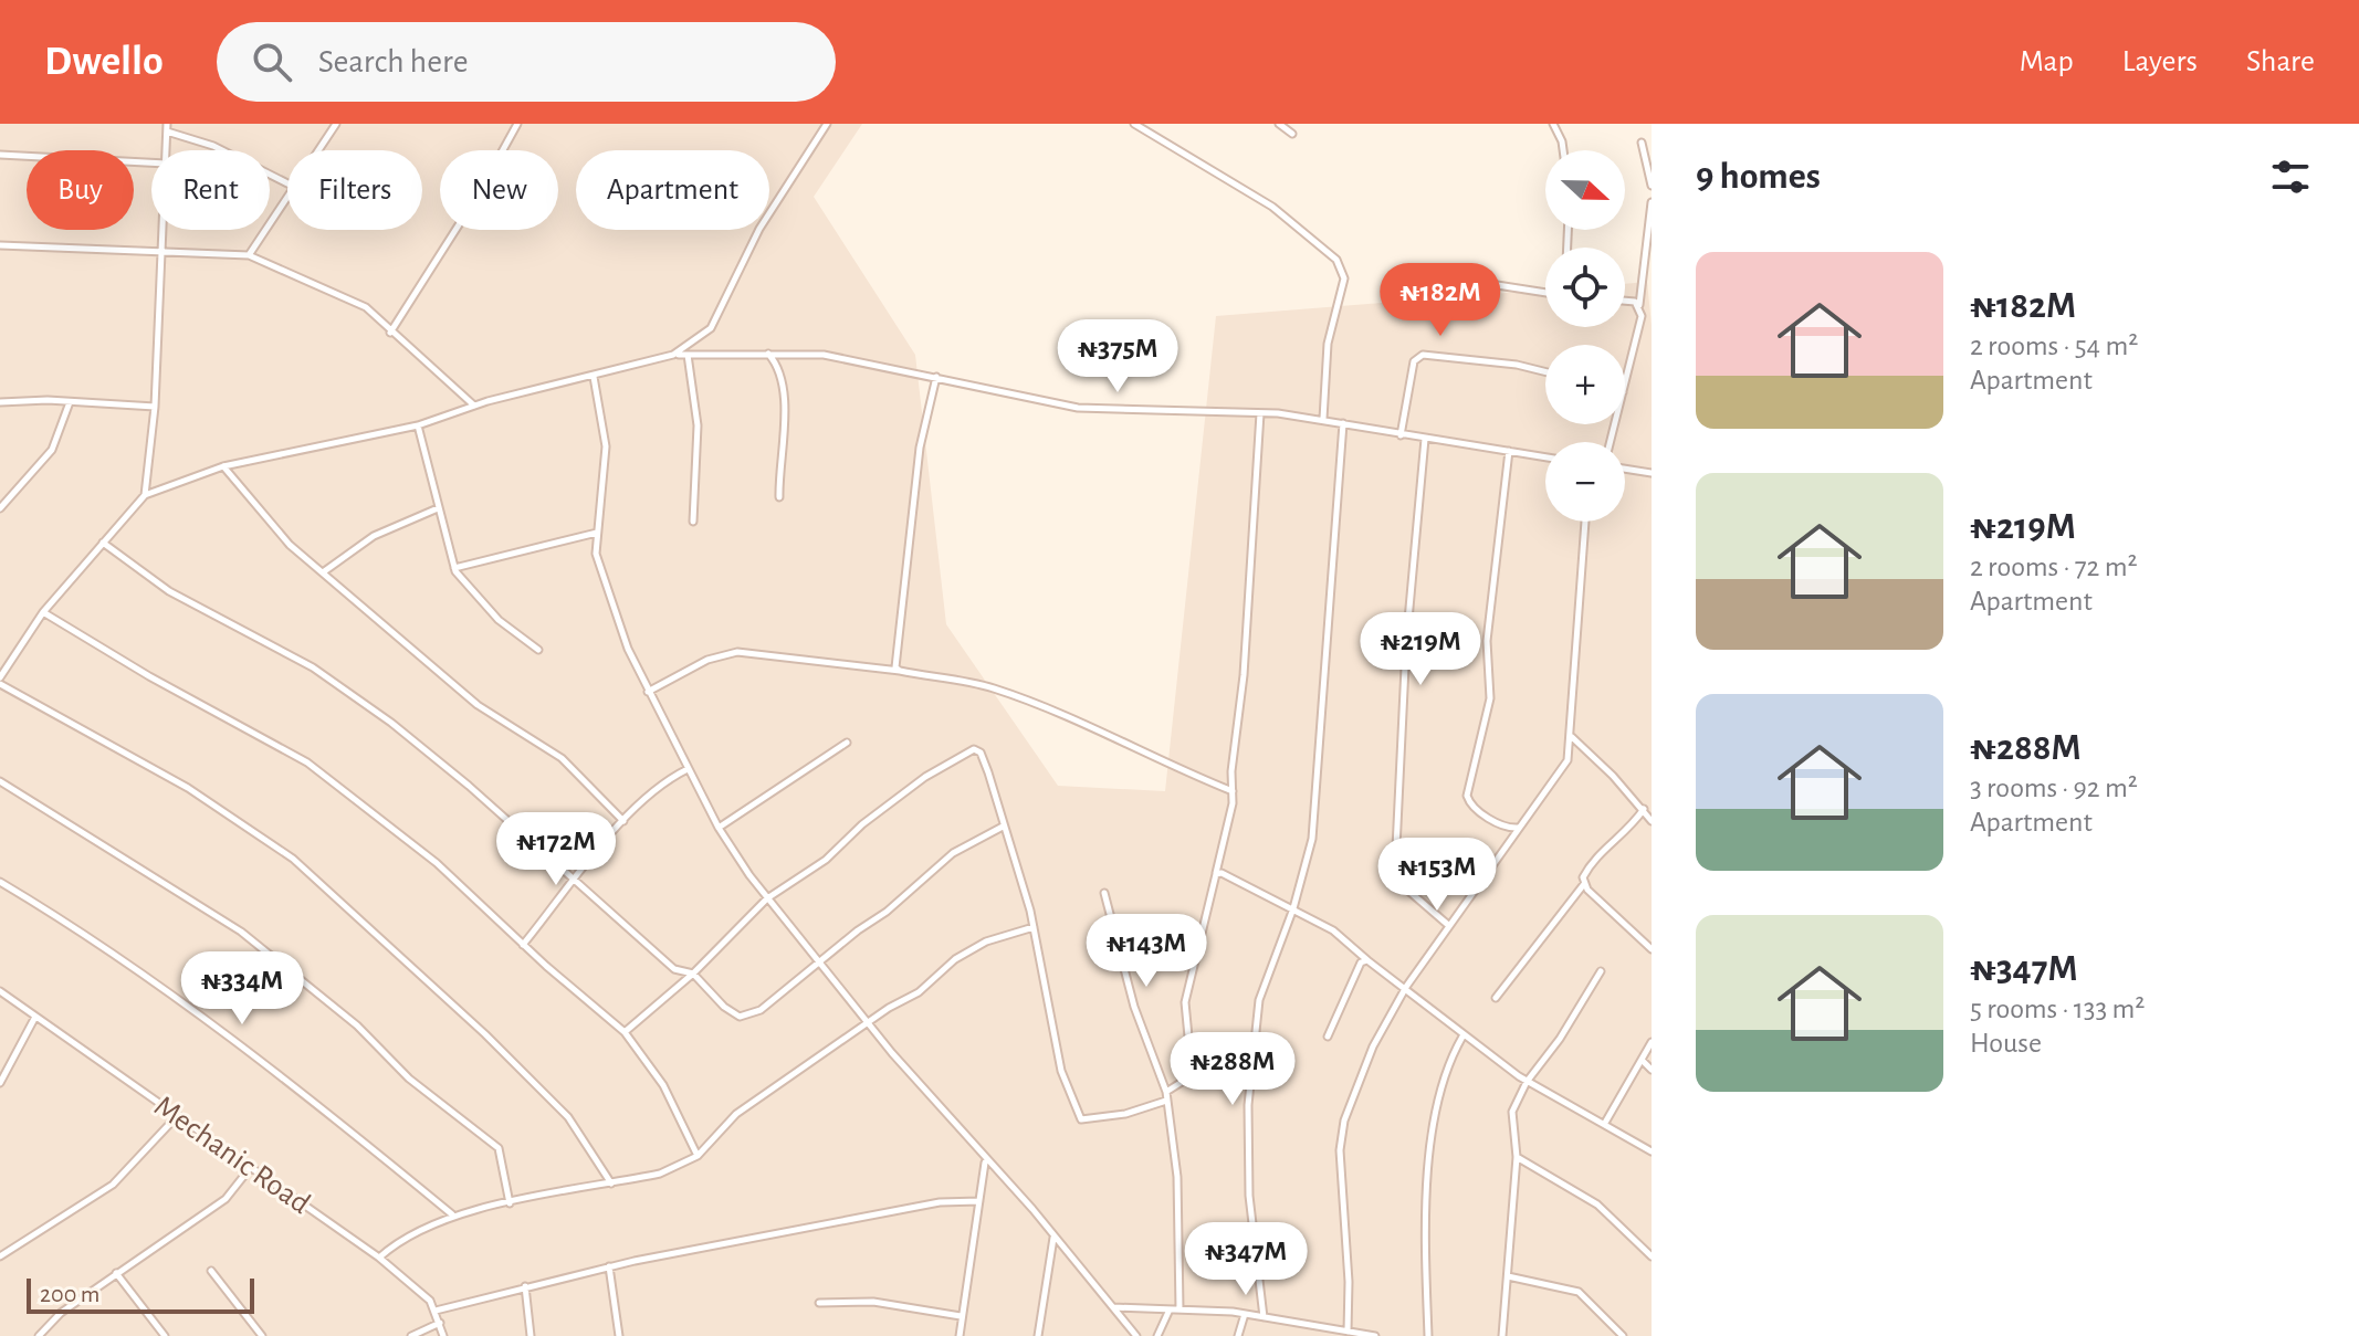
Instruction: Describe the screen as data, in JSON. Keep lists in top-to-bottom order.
{
  "streets": {
    "street": ["Mechanic Road"]
  },
  "scale_bar": "200 m",
  "north": "right",
  "page": {
    "header": "Dwello",
    "search": "Search here",
    "nav": ["Map", "Layers", "Share"],
    "heading": "9 homes",
    "map_buttons": ["+", "−"],
    "chip": [
      "Buy",
      "Rent",
      "Filters",
      "New",
      "Apartment"
    ],
    "list": [
      {
        "name": "₦182M",
        "note": "2 rooms · 54 m² · Apartment"
      },
      {
        "name": "₦219M",
        "note": "2 rooms · 72 m² · Apartment"
      },
      {
        "name": "₦288M",
        "note": "3 rooms · 92 m² · Apartment"
      },
      {
        "name": "₦347M",
        "note": "5 rooms · 133 m² · House"
      }
    ],
    "price": [
      "₦182M",
      "₦375M",
      "₦219M",
      "₦172M",
      "₦153M",
      "₦143M",
      "₦334M",
      "₦288M",
      "₦347M"
    ],
    "scale": "200 m"
  }
}
